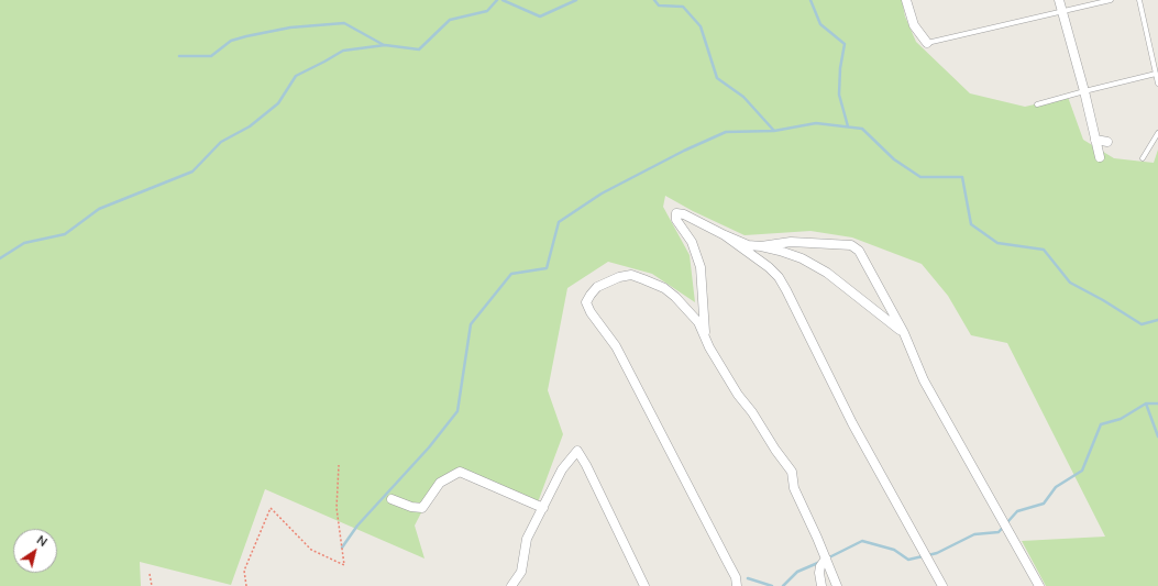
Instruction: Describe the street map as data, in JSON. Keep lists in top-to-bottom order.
{
  "north": "top right"
}
